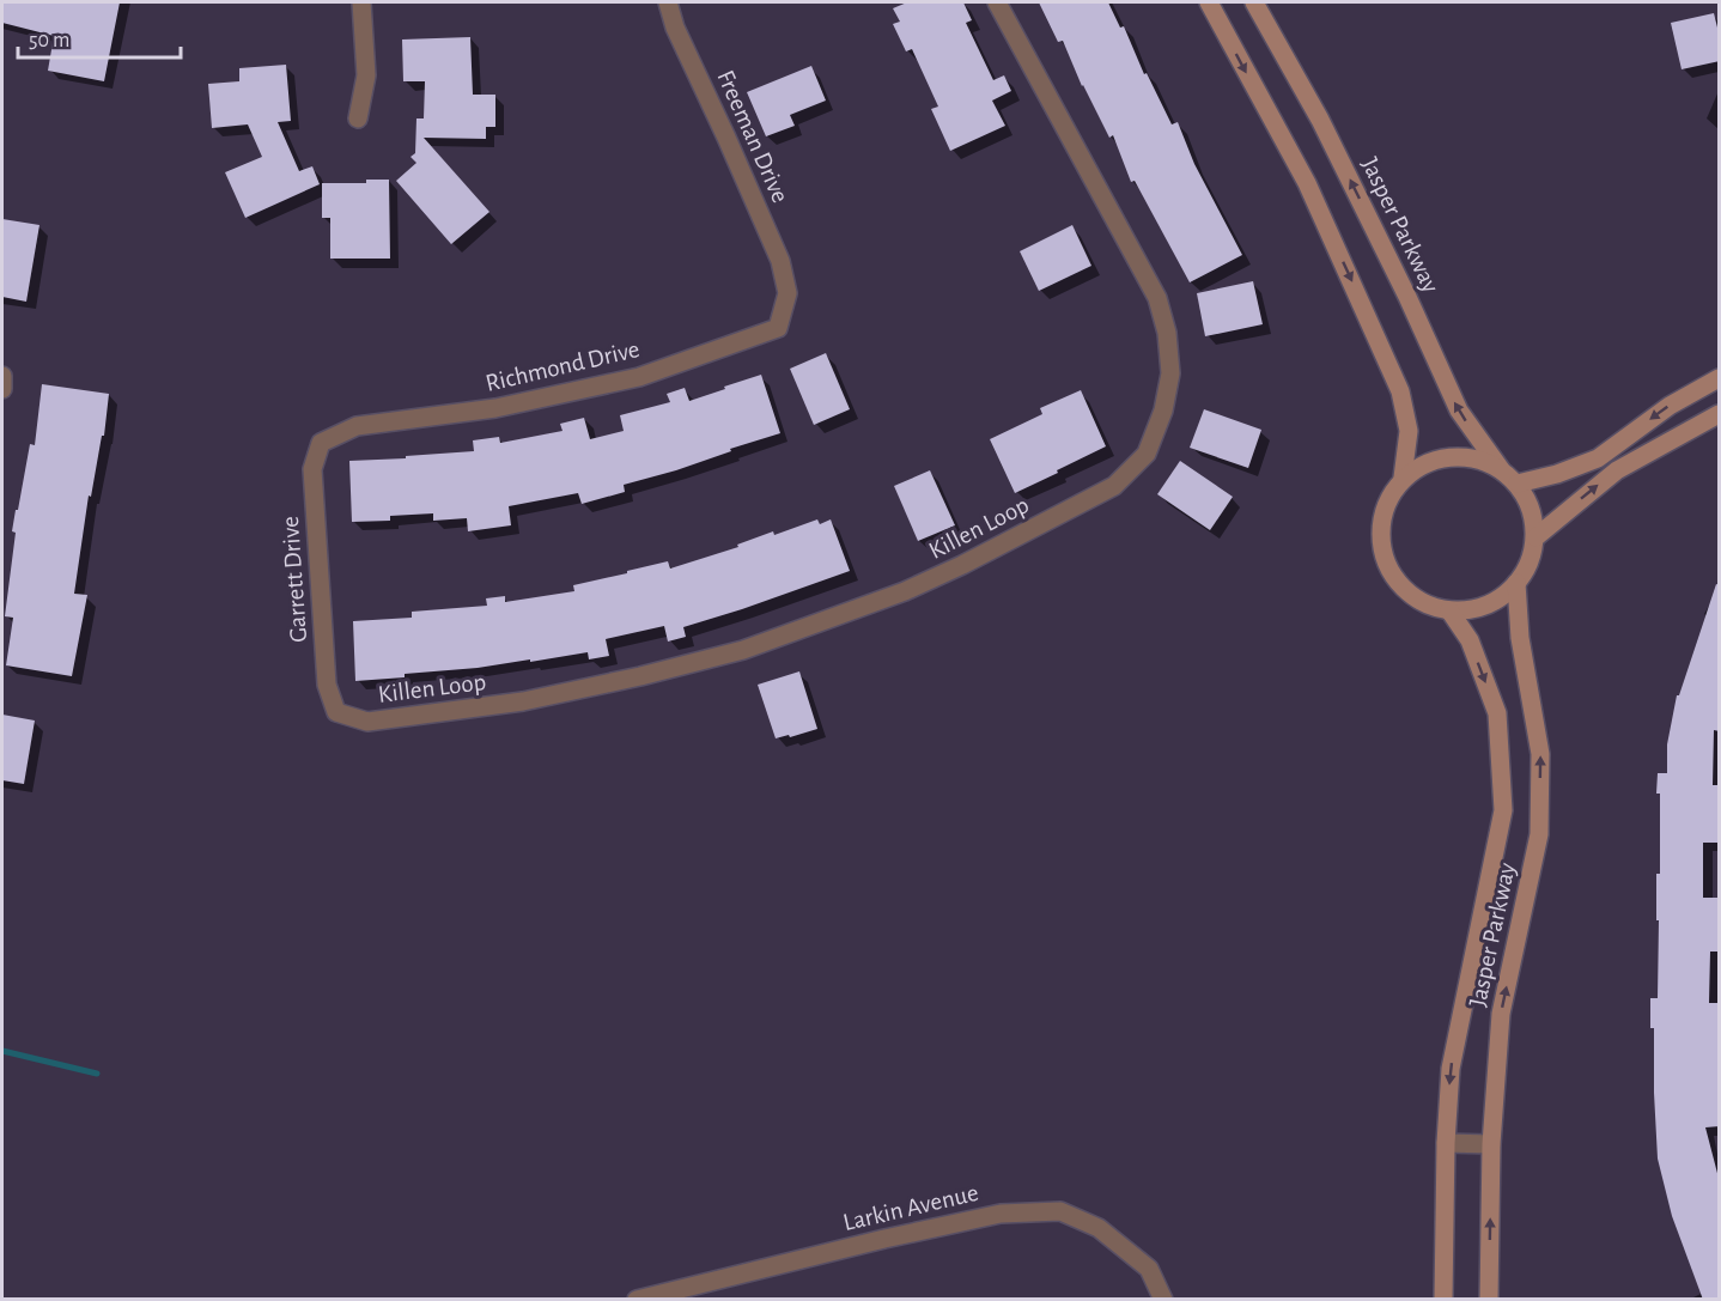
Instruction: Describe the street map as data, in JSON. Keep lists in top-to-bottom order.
{
  "streets": {
    "main road": ["Jasper Parkway"],
    "street": [
      "Freeman Drive",
      "Richmond Drive",
      "Killen Loop",
      "Garrett Drive",
      "Larkin Avenue"
    ]
  },
  "crossings": [
    ["Freeman Drive", "Richmond Drive"],
    ["Richmond Drive", "Garrett Drive"],
    ["Killen Loop", "Garrett Drive"]
  ],
  "scale_bar": "50 m"
}
